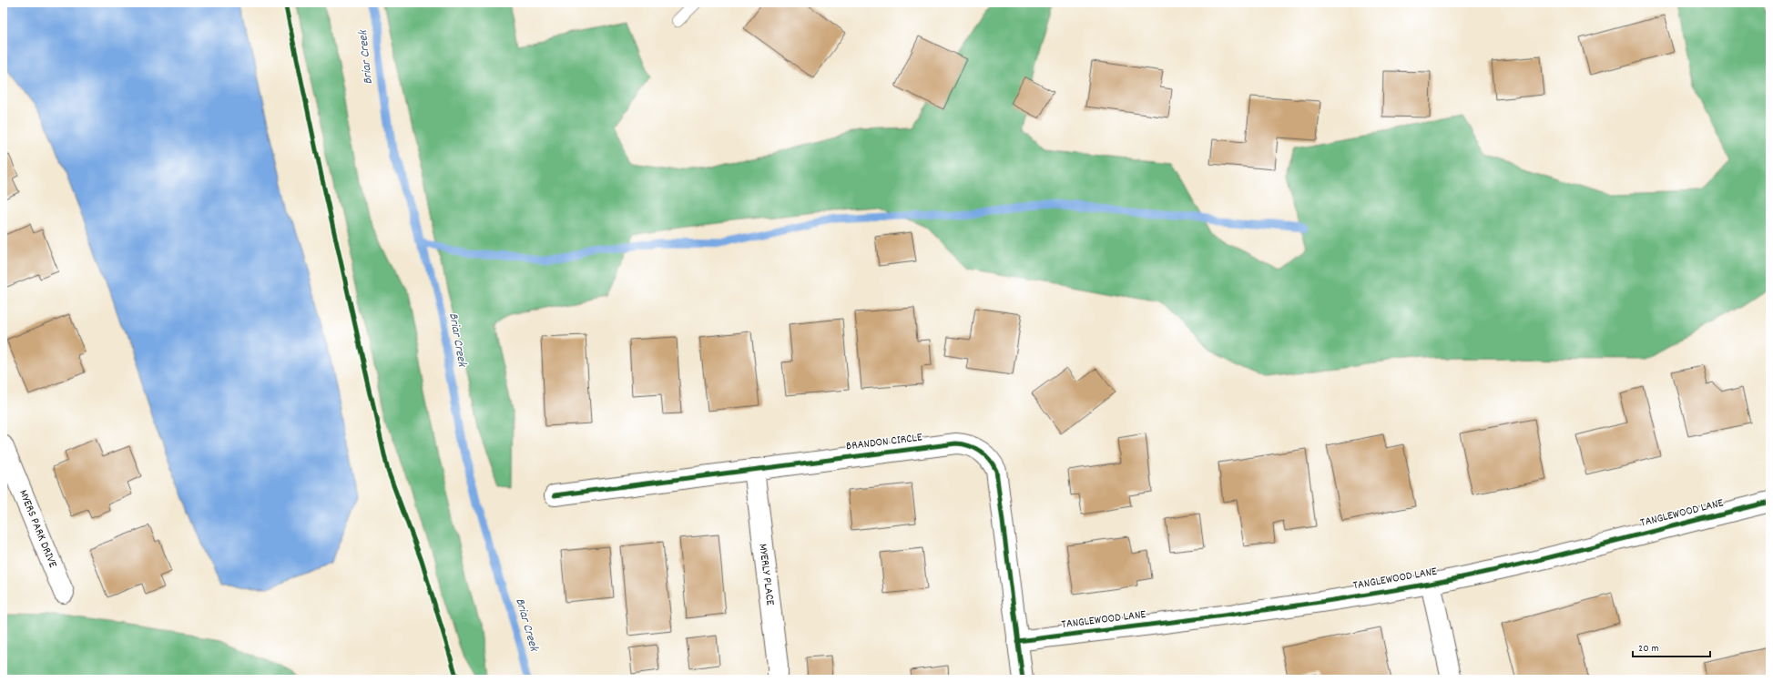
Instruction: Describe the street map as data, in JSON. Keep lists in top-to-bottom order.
{
  "streets": {
    "street": [
      "BRANDON CIRCLE",
      "TANGLEWOOD LANE",
      "MYERS PARK DRIVE",
      "MYERLY PLACE"
    ]
  },
  "crossings": [
    ["BRANDON CIRCLE", "TANGLEWOOD LANE"],
    ["BRANDON CIRCLE", "MYERLY PLACE"]
  ],
  "water": ["Briar Creek"],
  "scale_bar": "20 m"
}
